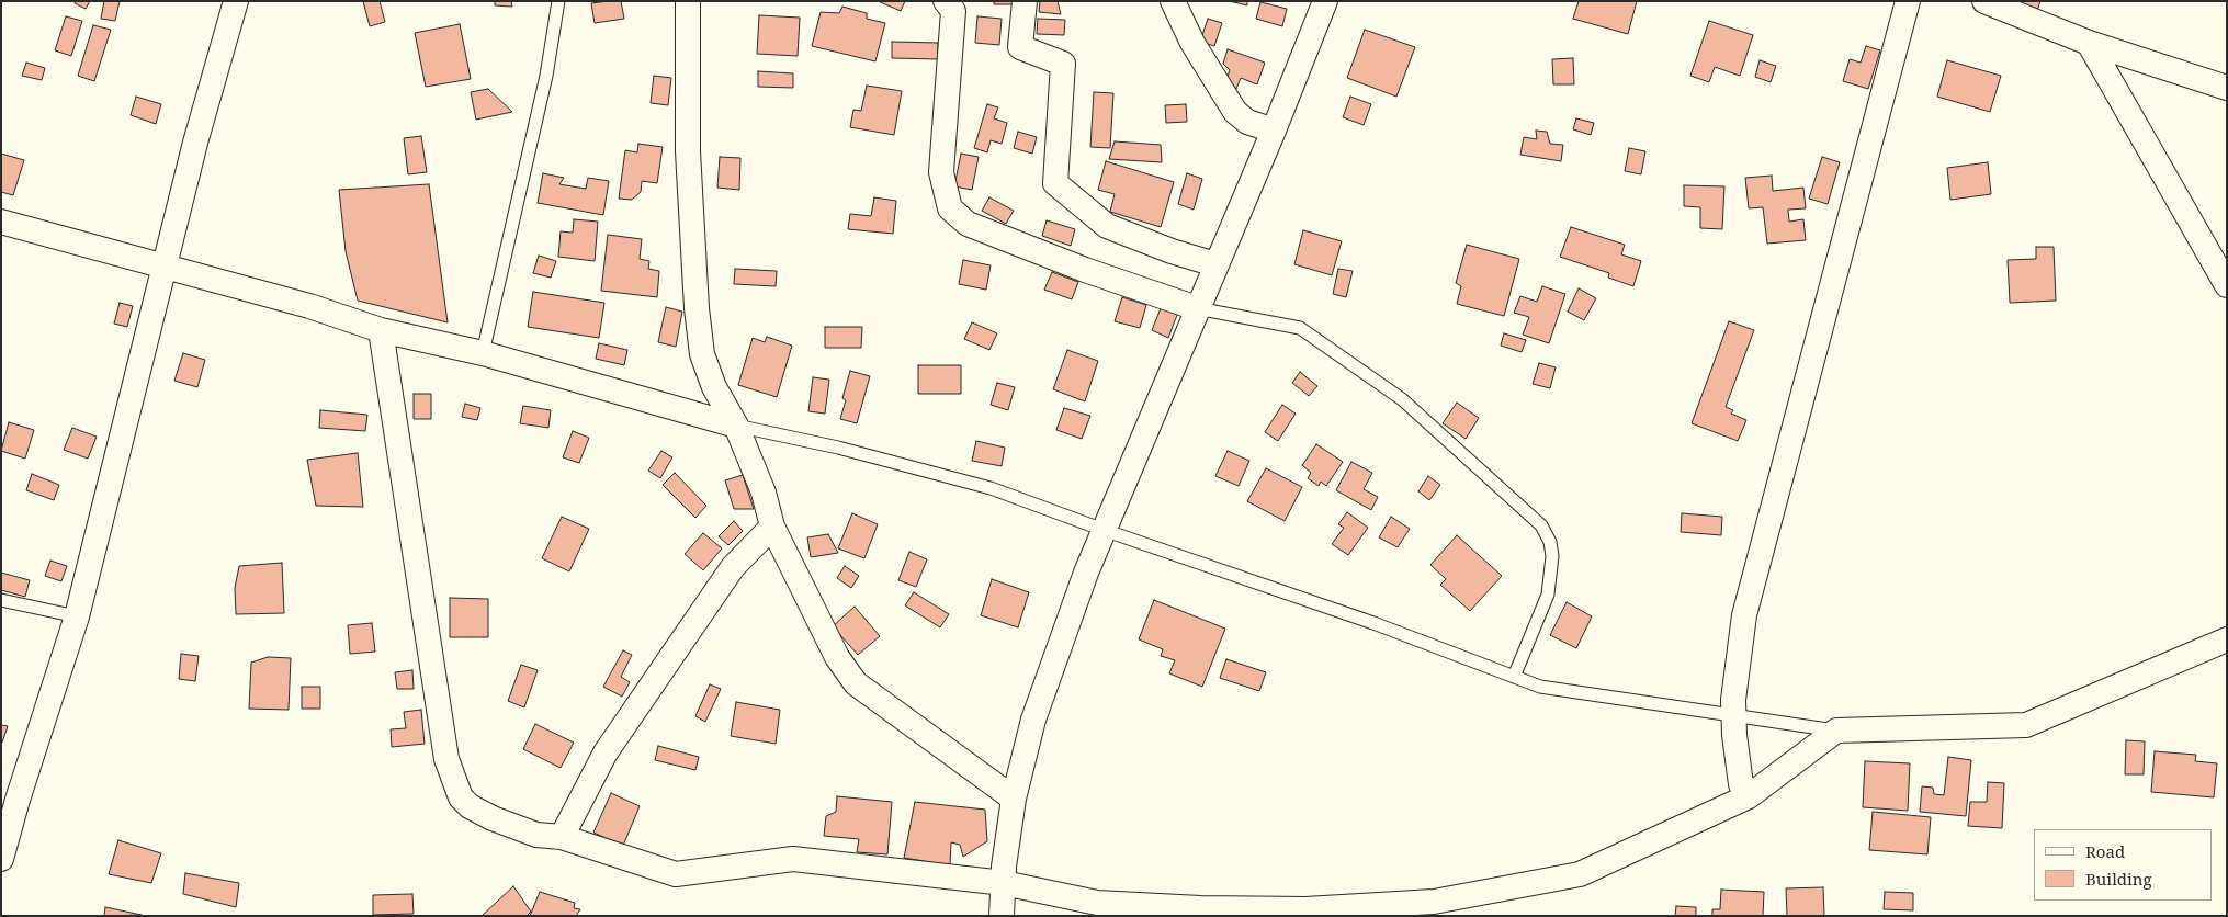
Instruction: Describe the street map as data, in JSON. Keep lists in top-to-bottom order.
{
  "legend": ["Road", "Building"]
}
